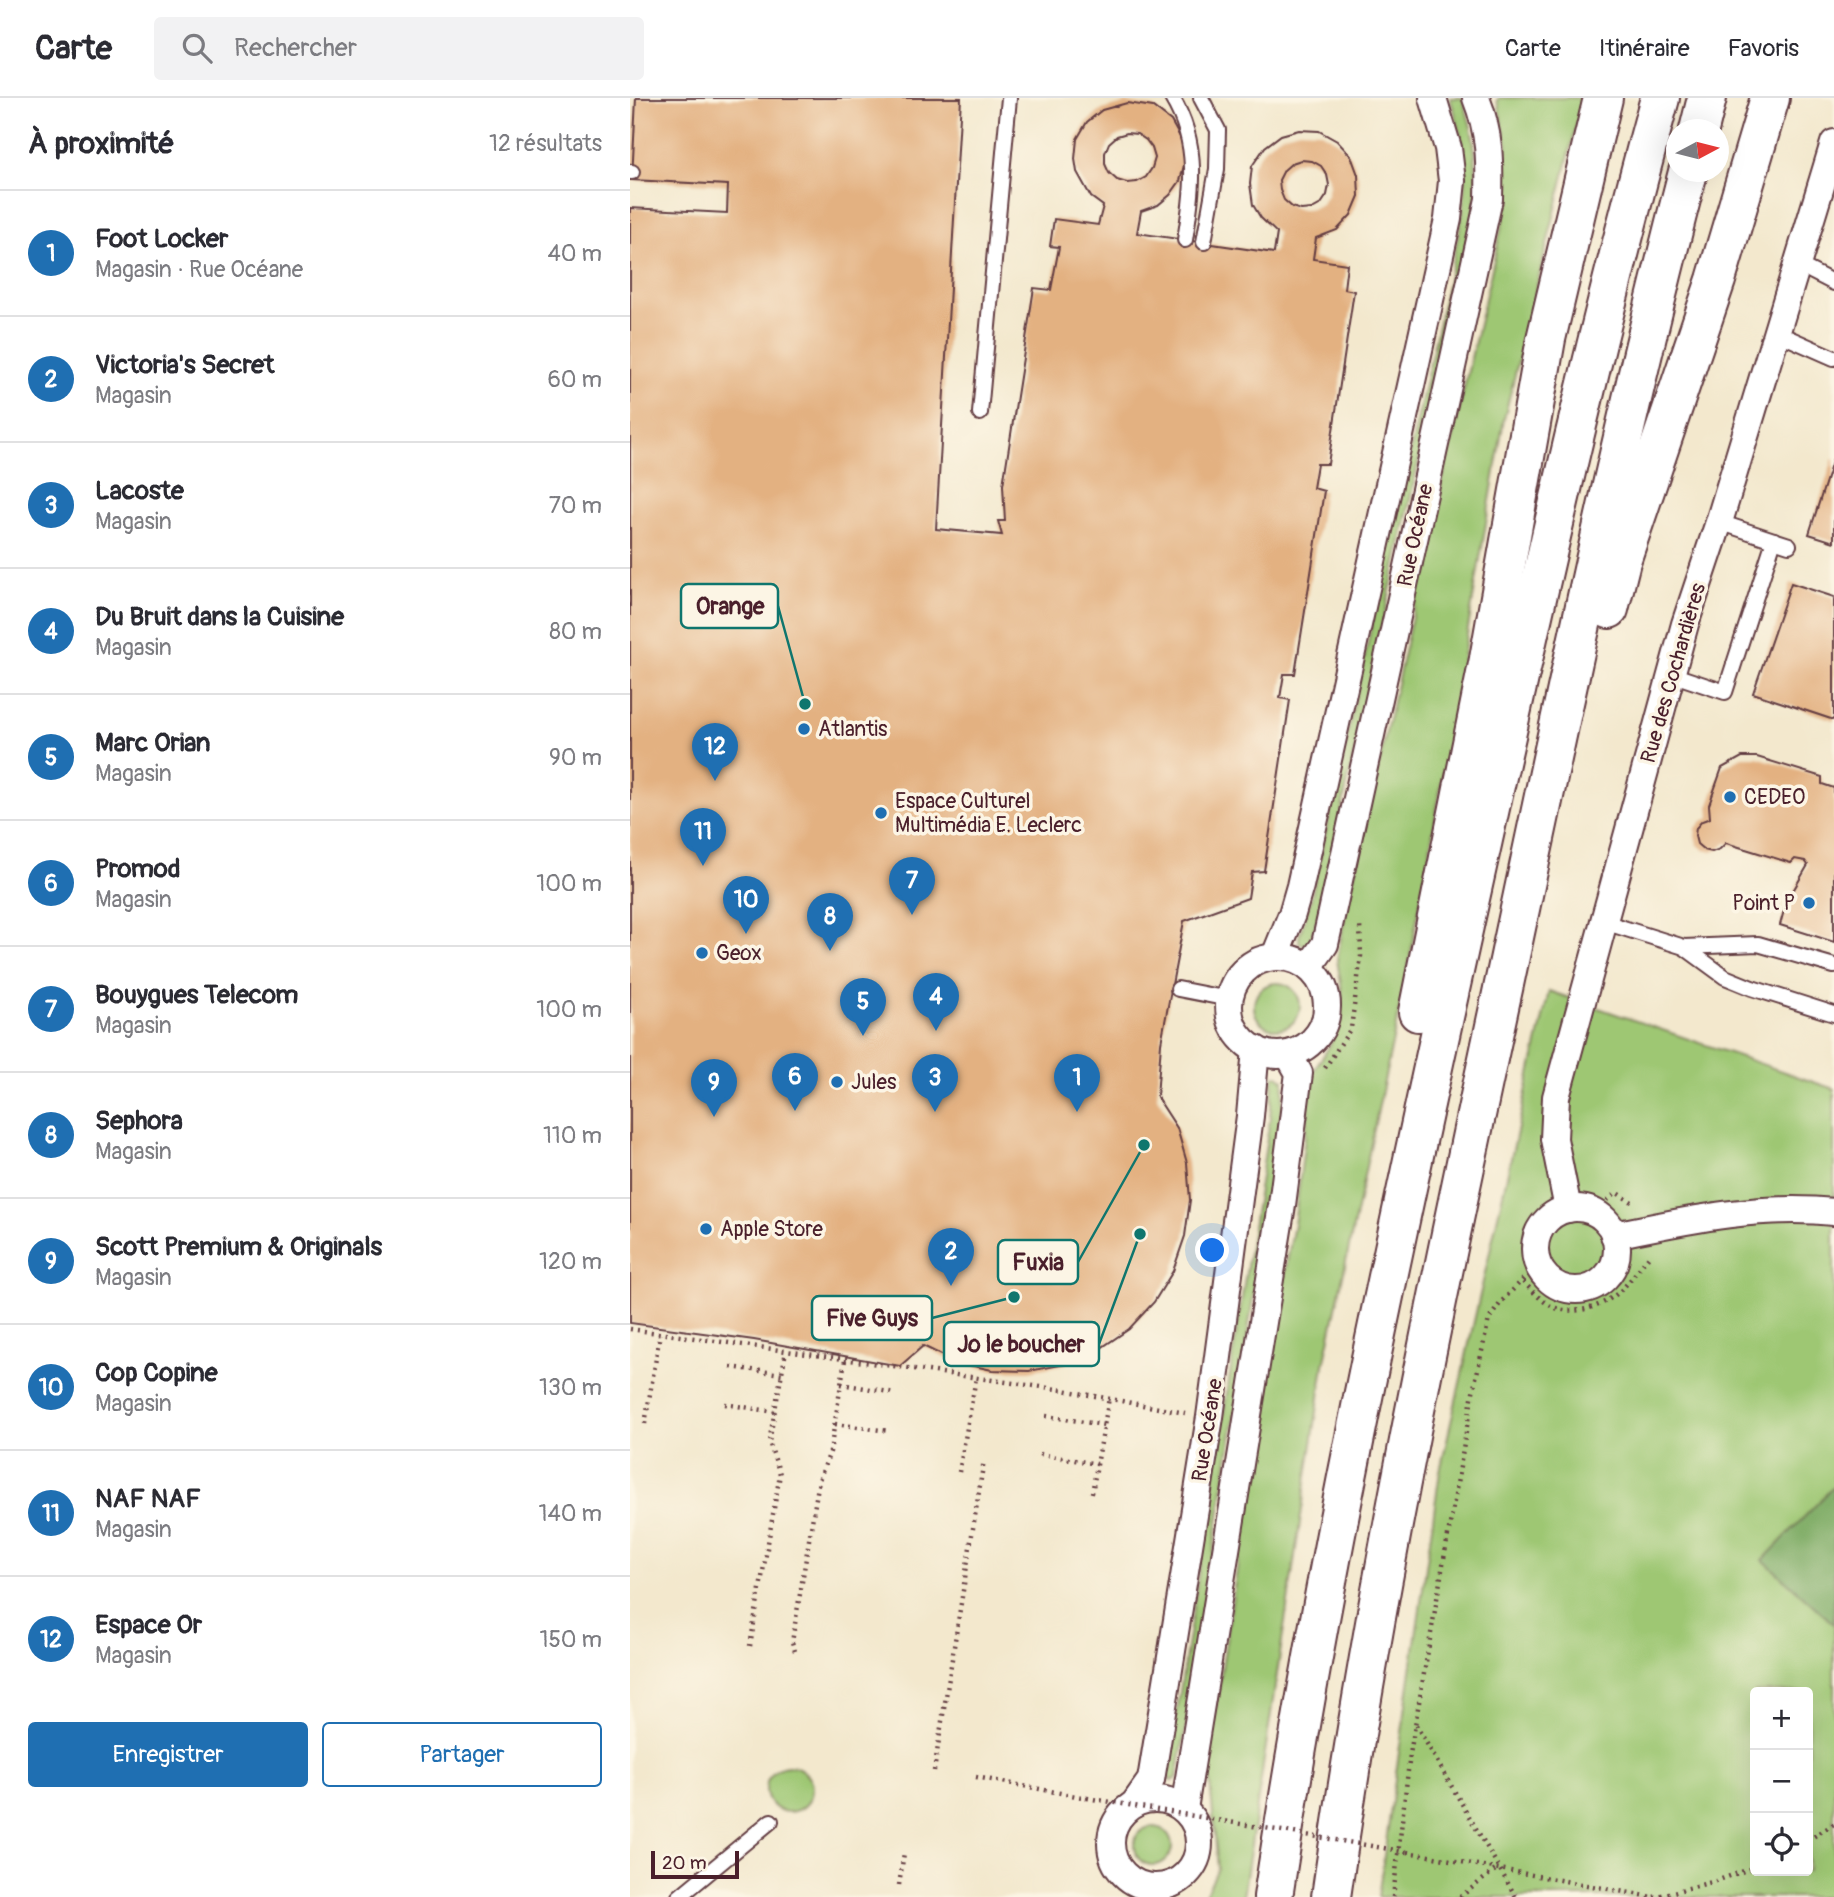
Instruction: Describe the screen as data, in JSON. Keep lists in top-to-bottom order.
{
  "streets": {
    "street": ["Rue Océane", "Rue des Cochardières"]
  },
  "places": [
    "Orange",
    "Atlantis",
    "CEDEO",
    "Espace Culturel Multimédia E. Leclerc",
    "Point P",
    "Geox",
    "Jules",
    "Fuxia",
    "Apple Store",
    "Jo le boucher",
    "Five Guys"
  ],
  "scale_bar": "20 m",
  "north": "right",
  "page": {
    "header": "Carte",
    "search": "Rechercher",
    "nav": ["Carte", "Itinéraire", "Favoris"],
    "heading": ["À proximité", "12 résultats"],
    "list": [
      {
        "mark": "1",
        "name": "Foot Locker",
        "note": "Magasin · Rue Océane",
        "value": "40 m"
      },
      {
        "mark": "2",
        "name": "Victoria's Secret",
        "note": "Magasin",
        "value": "60 m"
      },
      {
        "mark": "3",
        "name": "Lacoste",
        "note": "Magasin",
        "value": "70 m"
      },
      {
        "mark": "4",
        "name": "Du Bruit dans la Cuisine",
        "note": "Magasin",
        "value": "80 m"
      },
      {
        "mark": "5",
        "name": "Marc Orian",
        "note": "Magasin",
        "value": "90 m"
      },
      {
        "mark": "6",
        "name": "Promod",
        "note": "Magasin",
        "value": "100 m"
      },
      {
        "mark": "7",
        "name": "Bouygues Telecom",
        "note": "Magasin",
        "value": "100 m"
      },
      {
        "mark": "8",
        "name": "Sephora",
        "note": "Magasin",
        "value": "110 m"
      },
      {
        "mark": "9",
        "name": "Scott Premium & Originals",
        "note": "Magasin",
        "value": "120 m"
      },
      {
        "mark": "10",
        "name": "Cop Copine",
        "note": "Magasin",
        "value": "130 m"
      },
      {
        "mark": "11",
        "name": "NAF NAF",
        "note": "Magasin",
        "value": "140 m"
      },
      {
        "mark": "12",
        "name": "Espace Or",
        "note": "Magasin",
        "value": "150 m"
      }
    ],
    "pins": [
      "12",
      "11",
      "7",
      "10",
      "8",
      "4",
      "5",
      "6",
      "1",
      "3",
      "9",
      "2"
    ],
    "map_buttons": ["+", "−"],
    "buttons": ["Enregistrer", "Partager"],
    "scale": "20 m"
  }
}
